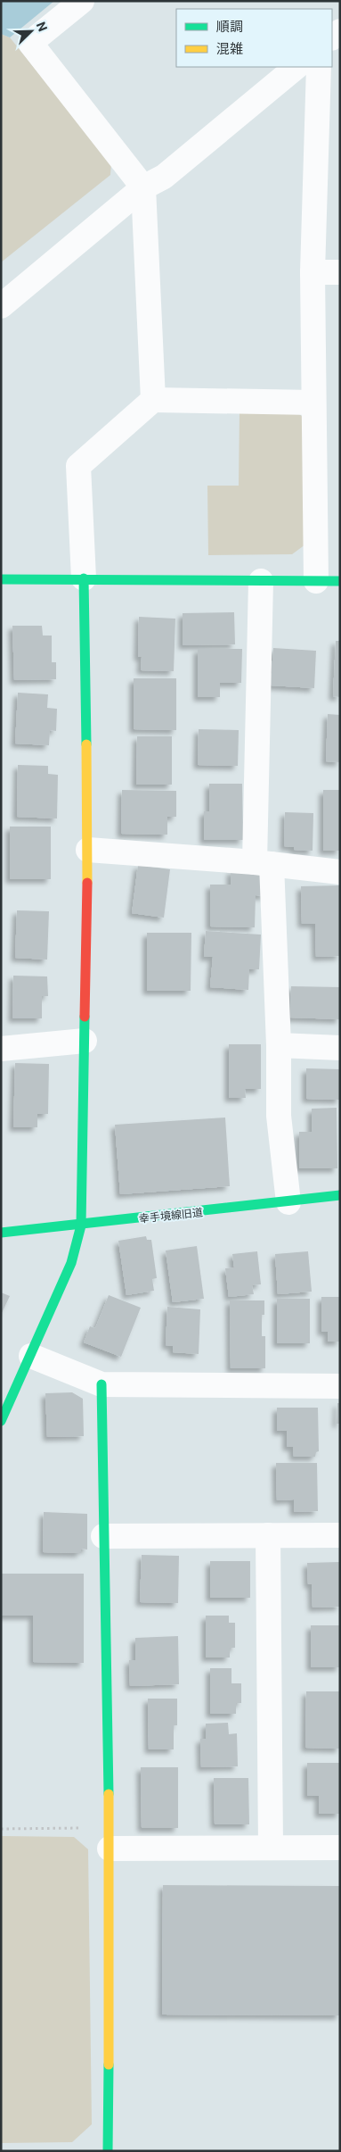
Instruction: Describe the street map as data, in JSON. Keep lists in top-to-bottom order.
{
  "streets": {
    "street": ["幸手境線旧道"]
  },
  "legend": ["順調", "混雑"],
  "north": "top right"
}
